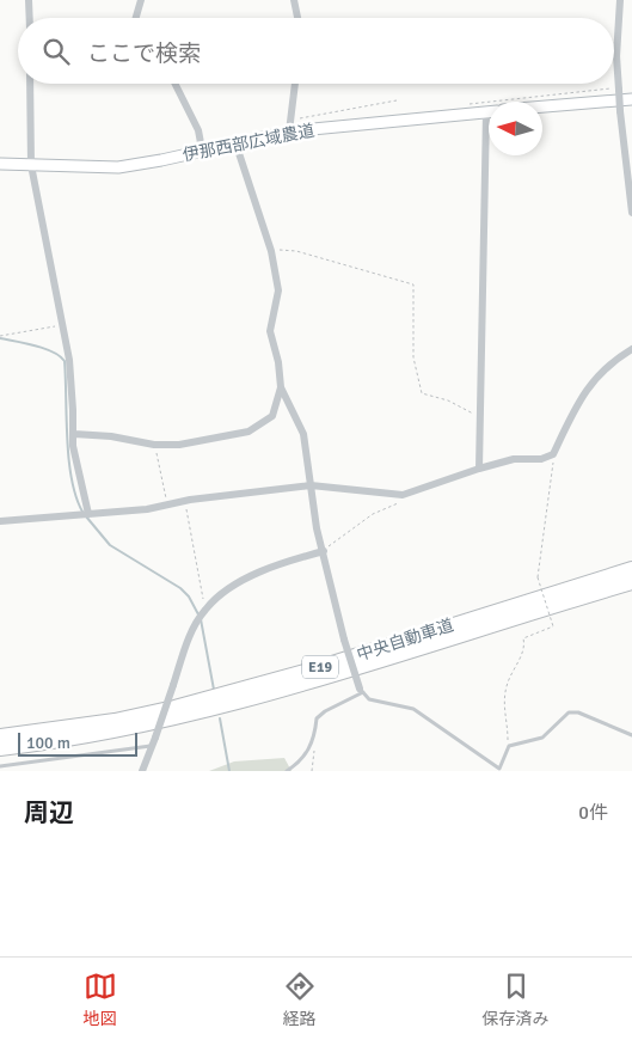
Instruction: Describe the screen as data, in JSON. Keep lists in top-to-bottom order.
{
  "streets": {
    "highway": ["中央自動車道", "E19"],
    "street": ["伊那西部広域農道"]
  },
  "scale_bar": "100 m",
  "north": "left",
  "page": {
    "search": "ここで検索",
    "scale": "100 m",
    "heading": ["周辺", "0件"],
    "nav": ["地図", "経路", "保存済み"]
  }
}
